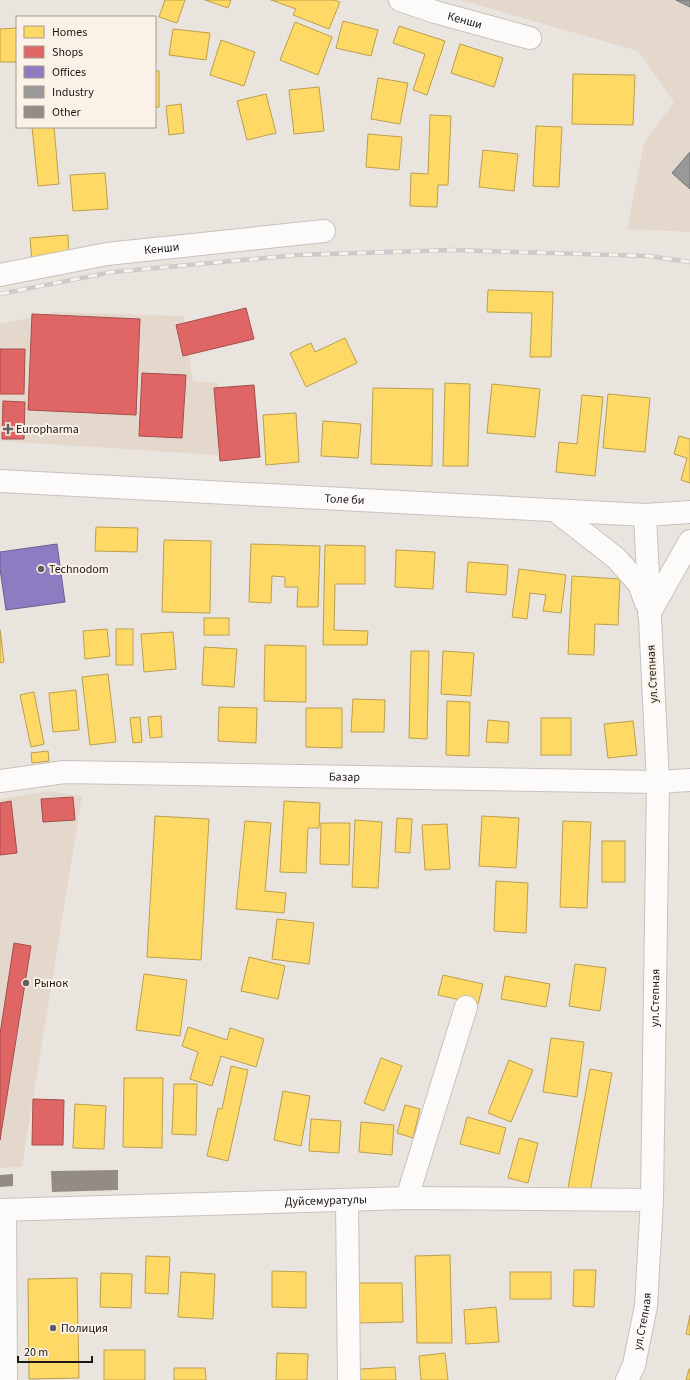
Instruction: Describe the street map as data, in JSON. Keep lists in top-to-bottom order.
{
  "streets": {
    "street": [
      "Кенши",
      "Толе би",
      "ул.Степная",
      "Базар",
      "Дуйсемуратулы"
    ]
  },
  "crossings": [
    ["Толе би", "ул.Степная"],
    ["ул.Степная", "Базар"],
    ["ул.Степная", "Дуйсемуратулы"]
  ],
  "places": {
    "health": ["Europharma"],
    "other": ["Technodom", "Рынок", "Полиция"]
  },
  "legend": [
    "Homes",
    "Shops",
    "Offices",
    "Industry",
    "Other"
  ],
  "scale_bar": "20 m"
}
